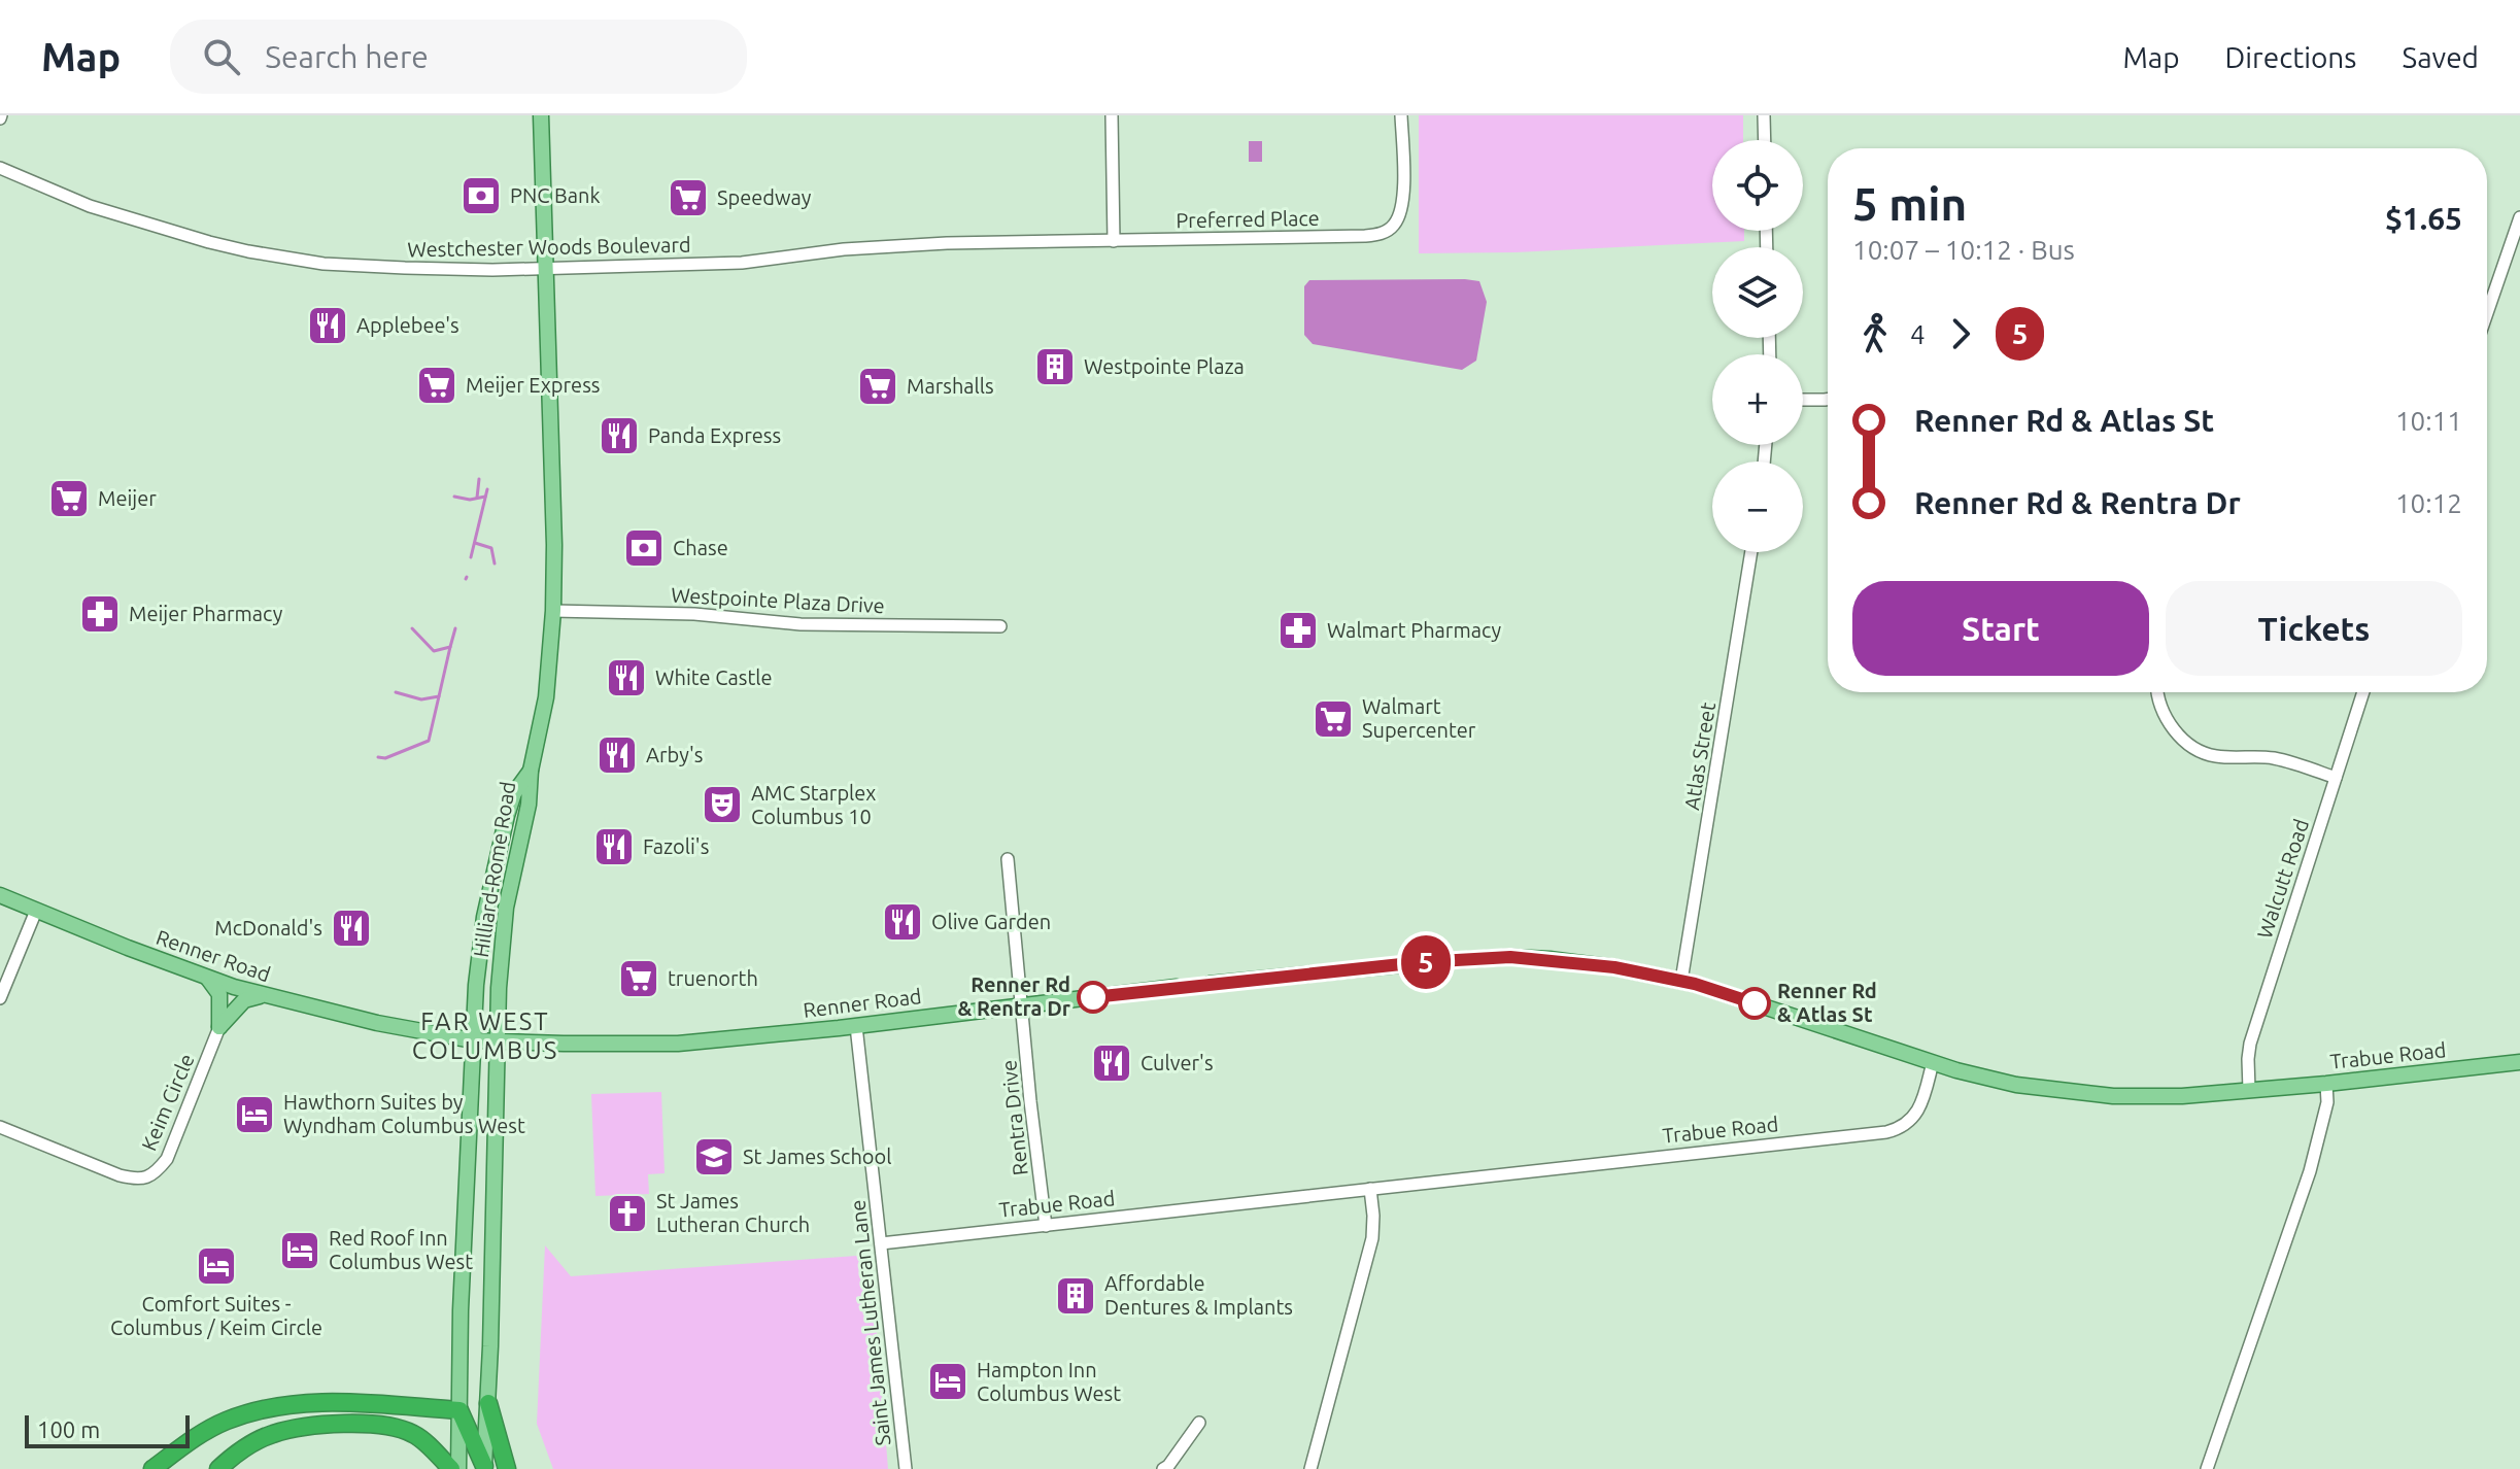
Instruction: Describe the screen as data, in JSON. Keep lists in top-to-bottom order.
{
  "streets": {
    "main road": ["Hilliard-Rome Road", "Renner Road", "Trabue Road"],
    "street": [
      "Preferred Place",
      "Westchester Woods Boulevard",
      "Westpointe Plaza Drive",
      "Atlas Street",
      "Walcutt Road",
      "Keim Circle",
      "Rentra Drive",
      "Saint James Lutheran Lane"
    ]
  },
  "crossings": [
    ["Preferred Place", "Westchester Woods Boulevard"],
    ["Westchester Woods Boulevard", "Hilliard-Rome Road"],
    ["Westpointe Plaza Drive", "Hilliard-Rome Road"],
    ["Atlas Street", "Renner Road"],
    ["Hilliard-Rome Road", "Renner Road"],
    ["Walcutt Road", "Trabue Road"],
    ["Renner Road", "Trabue Road"],
    ["Renner Road", "Rentra Drive"],
    ["Renner Road", "Saint James Lutheran Lane"],
    ["Trabue Road", "Rentra Drive"],
    ["Trabue Road", "Saint James Lutheran Lane"]
  ],
  "districts": ["FAR WEST COLUMBUS"],
  "places": {
    "bank": ["PNC Bank", "Chase"],
    "supermarket": [
      "Speedway",
      "Meijer Express",
      "Marshalls",
      "Meijer",
      "Walmart Supercenter",
      "truenorth"
    ],
    "restaurant": [
      "Applebee's",
      "Panda Express",
      "White Castle",
      "Arby's",
      "Fazoli's",
      "Olive Garden",
      "McDonald's",
      "Culver's"
    ],
    "building": ["Westpointe Plaza", "Affordable Dentures & Implants"],
    "pharmacy": ["Meijer Pharmacy", "Walmart Pharmacy"],
    "theatre": ["AMC Starplex Columbus 10"],
    "other": ["Renner Rd & Rentra Dr", "Renner Rd & Atlas St"],
    "hotel": [
      "Hawthorn Suites by Wyndham Columbus West",
      "Red Roof Inn Columbus West",
      "Comfort Suites - Columbus / Keim Circle",
      "Hampton Inn Columbus West"
    ],
    "school or university": ["St James School"],
    "church": ["St James Lutheran Church"]
  },
  "lines": ["bus line 5"],
  "scale_bar": "100 m",
  "page": {
    "header": "Map",
    "search": "Search here",
    "nav": ["Map", "Directions", "Saved"],
    "on_map": "5",
    "map_buttons": ["+", "−"],
    "heading": ["5 min", "10:07 – 10:12 · Bus", "$1.65"],
    "legs": ["4", "5"],
    "list": [
      {
        "name": "Renner Rd & Atlas St",
        "value": "10:11"
      },
      {
        "name": "Renner Rd & Rentra Dr",
        "value": "10:12"
      }
    ],
    "buttons": ["Start", "Tickets"],
    "scale": "100 m"
  }
}
